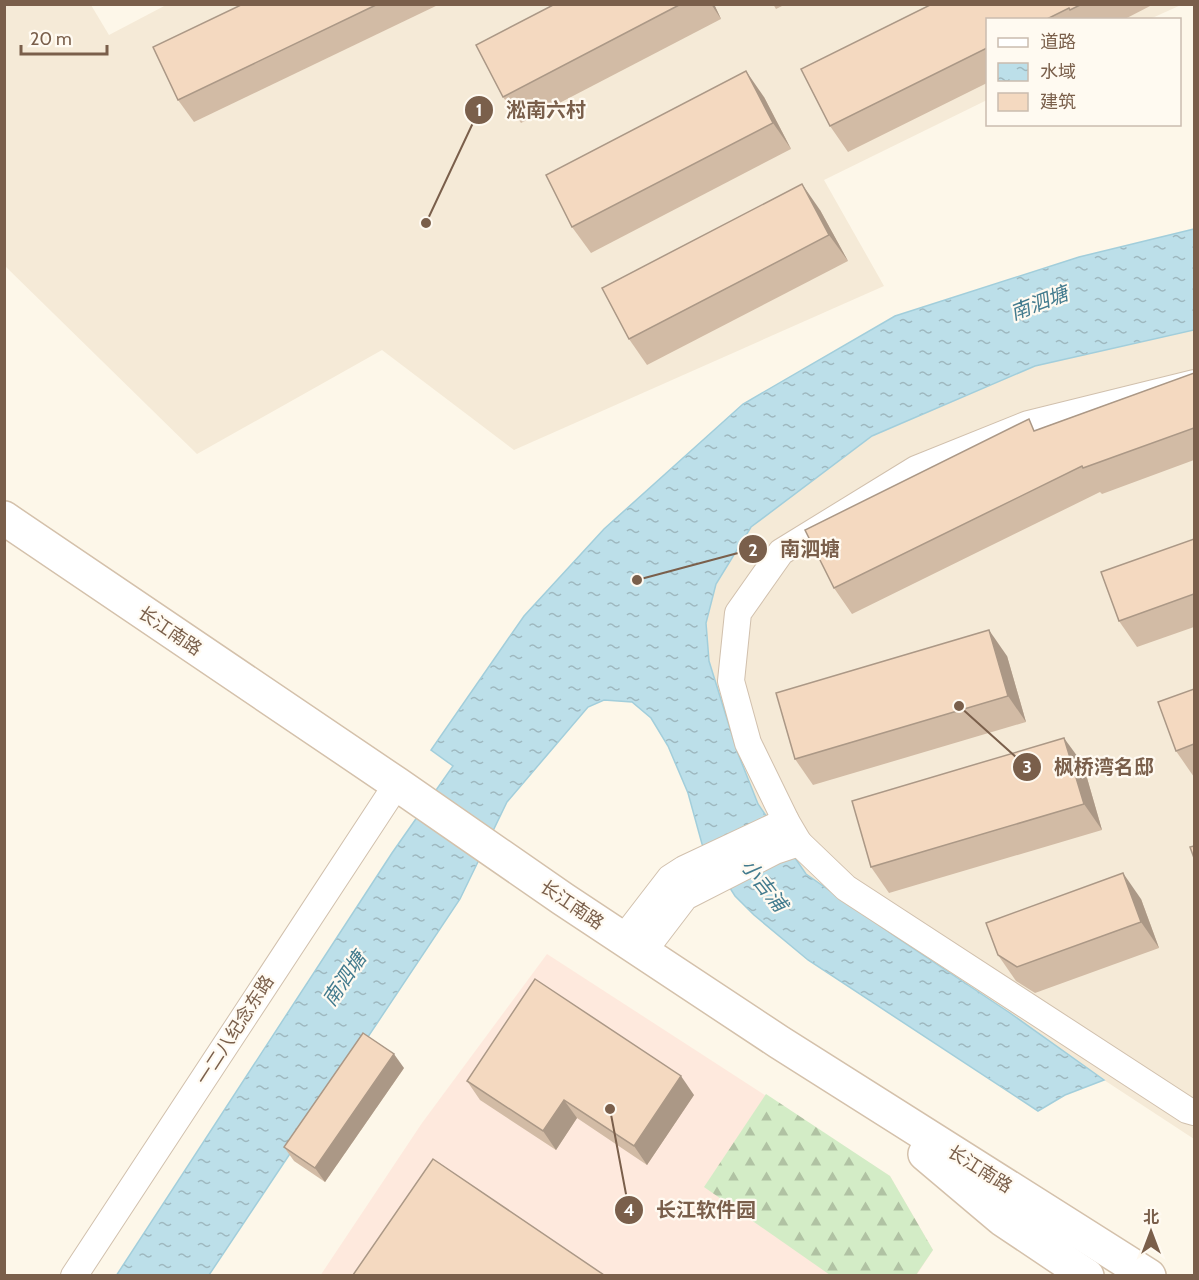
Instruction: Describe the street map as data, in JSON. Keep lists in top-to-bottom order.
{
  "streets": {
    "main road": ["长江南路"],
    "street": ["一二八纪念东路"]
  },
  "crossings": [
    ["长江南路", "一二八纪念东路"]
  ],
  "water": ["南泗塘", "小吉浦"],
  "places": [
    "淞南六村",
    "南泗塘",
    "枫桥湾名邸",
    "长江软件园"
  ],
  "legend": ["道路", "水域", "建筑"],
  "scale_bar": "20 m",
  "north": "top"
}
